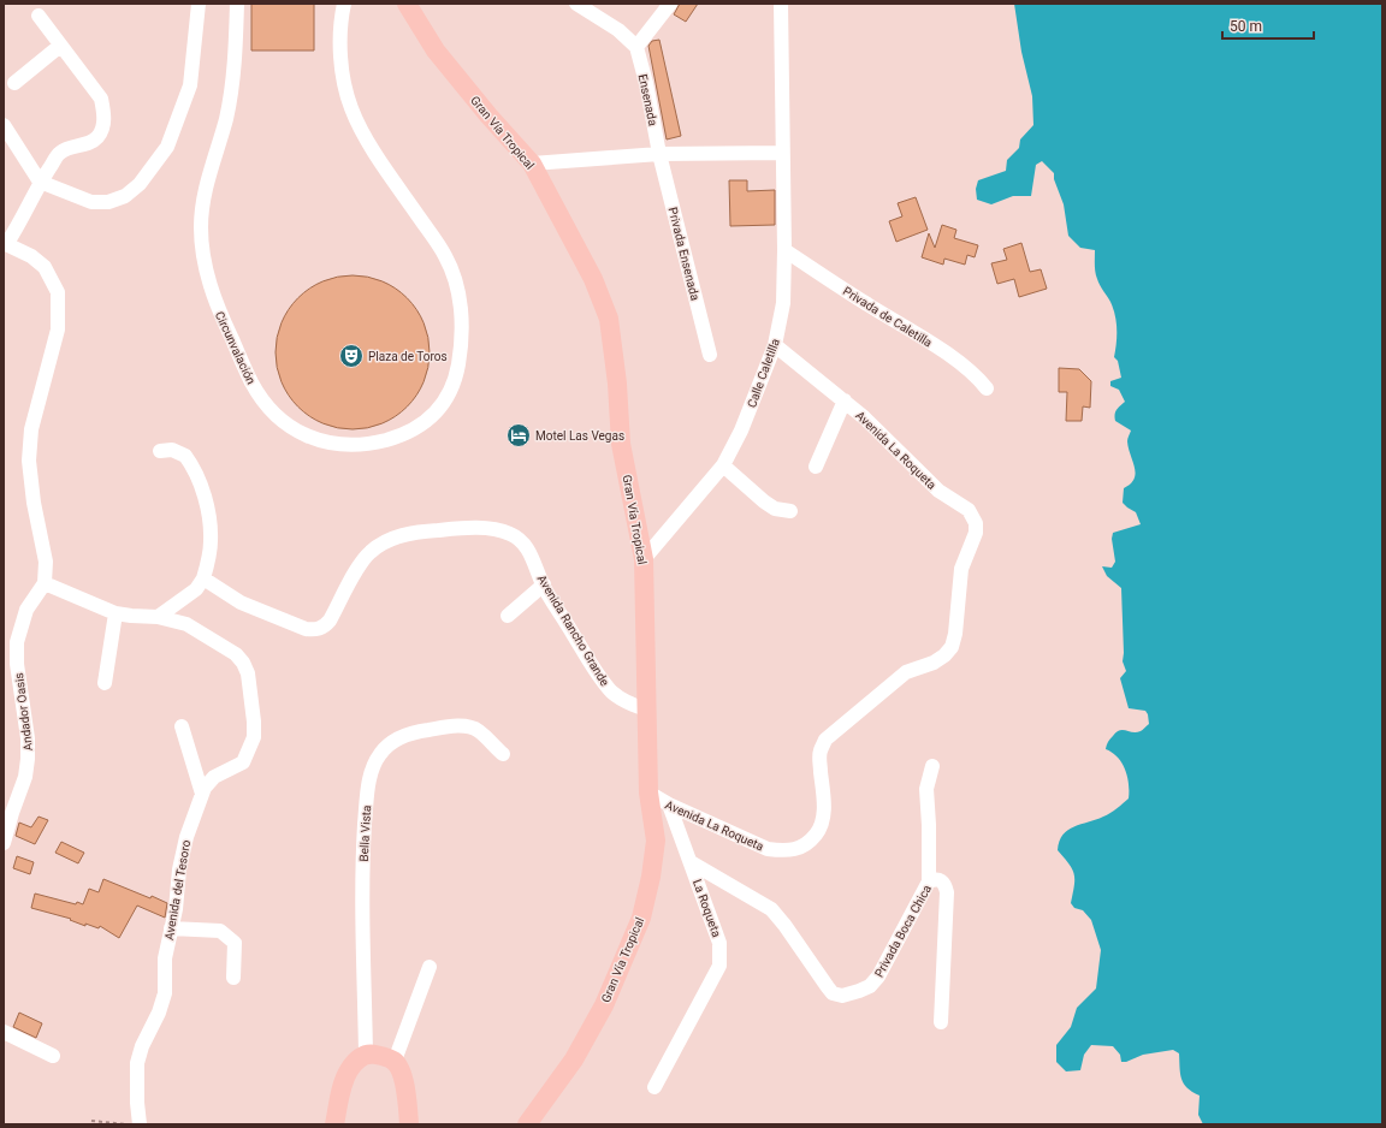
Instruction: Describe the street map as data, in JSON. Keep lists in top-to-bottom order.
{
  "streets": {
    "main road": ["Gran Vía Tropical"],
    "street": [
      "Ensenada",
      "Privada Ensenada",
      "Privada de Caletilla",
      "Circunvalación",
      "Calle Caletilla",
      "Avenida La Roqueta",
      "Avenida Rancho Grande",
      "Andador Oasis",
      "Bella Vista",
      "Avenida del Tesoro",
      "La Roqueta",
      "Privada Boca Chica"
    ]
  },
  "crossings": [
    ["Ensenada", "Privada Ensenada"],
    ["Gran Vía Tropical", "Calle Caletilla"],
    ["Gran Vía Tropical", "Avenida La Roqueta"],
    ["Gran Vía Tropical", "Avenida Rancho Grande"],
    ["Privada de Caletilla", "Calle Caletilla"],
    ["Calle Caletilla", "Avenida La Roqueta"],
    ["Avenida La Roqueta", "La Roqueta"],
    ["Andador Oasis", "Avenida del Tesoro"],
    ["La Roqueta", "Privada Boca Chica"]
  ],
  "places": {
    "theatre": ["Plaza de Toros"],
    "hotel": ["Motel Las Vegas"]
  },
  "scale_bar": "50 m"
}
